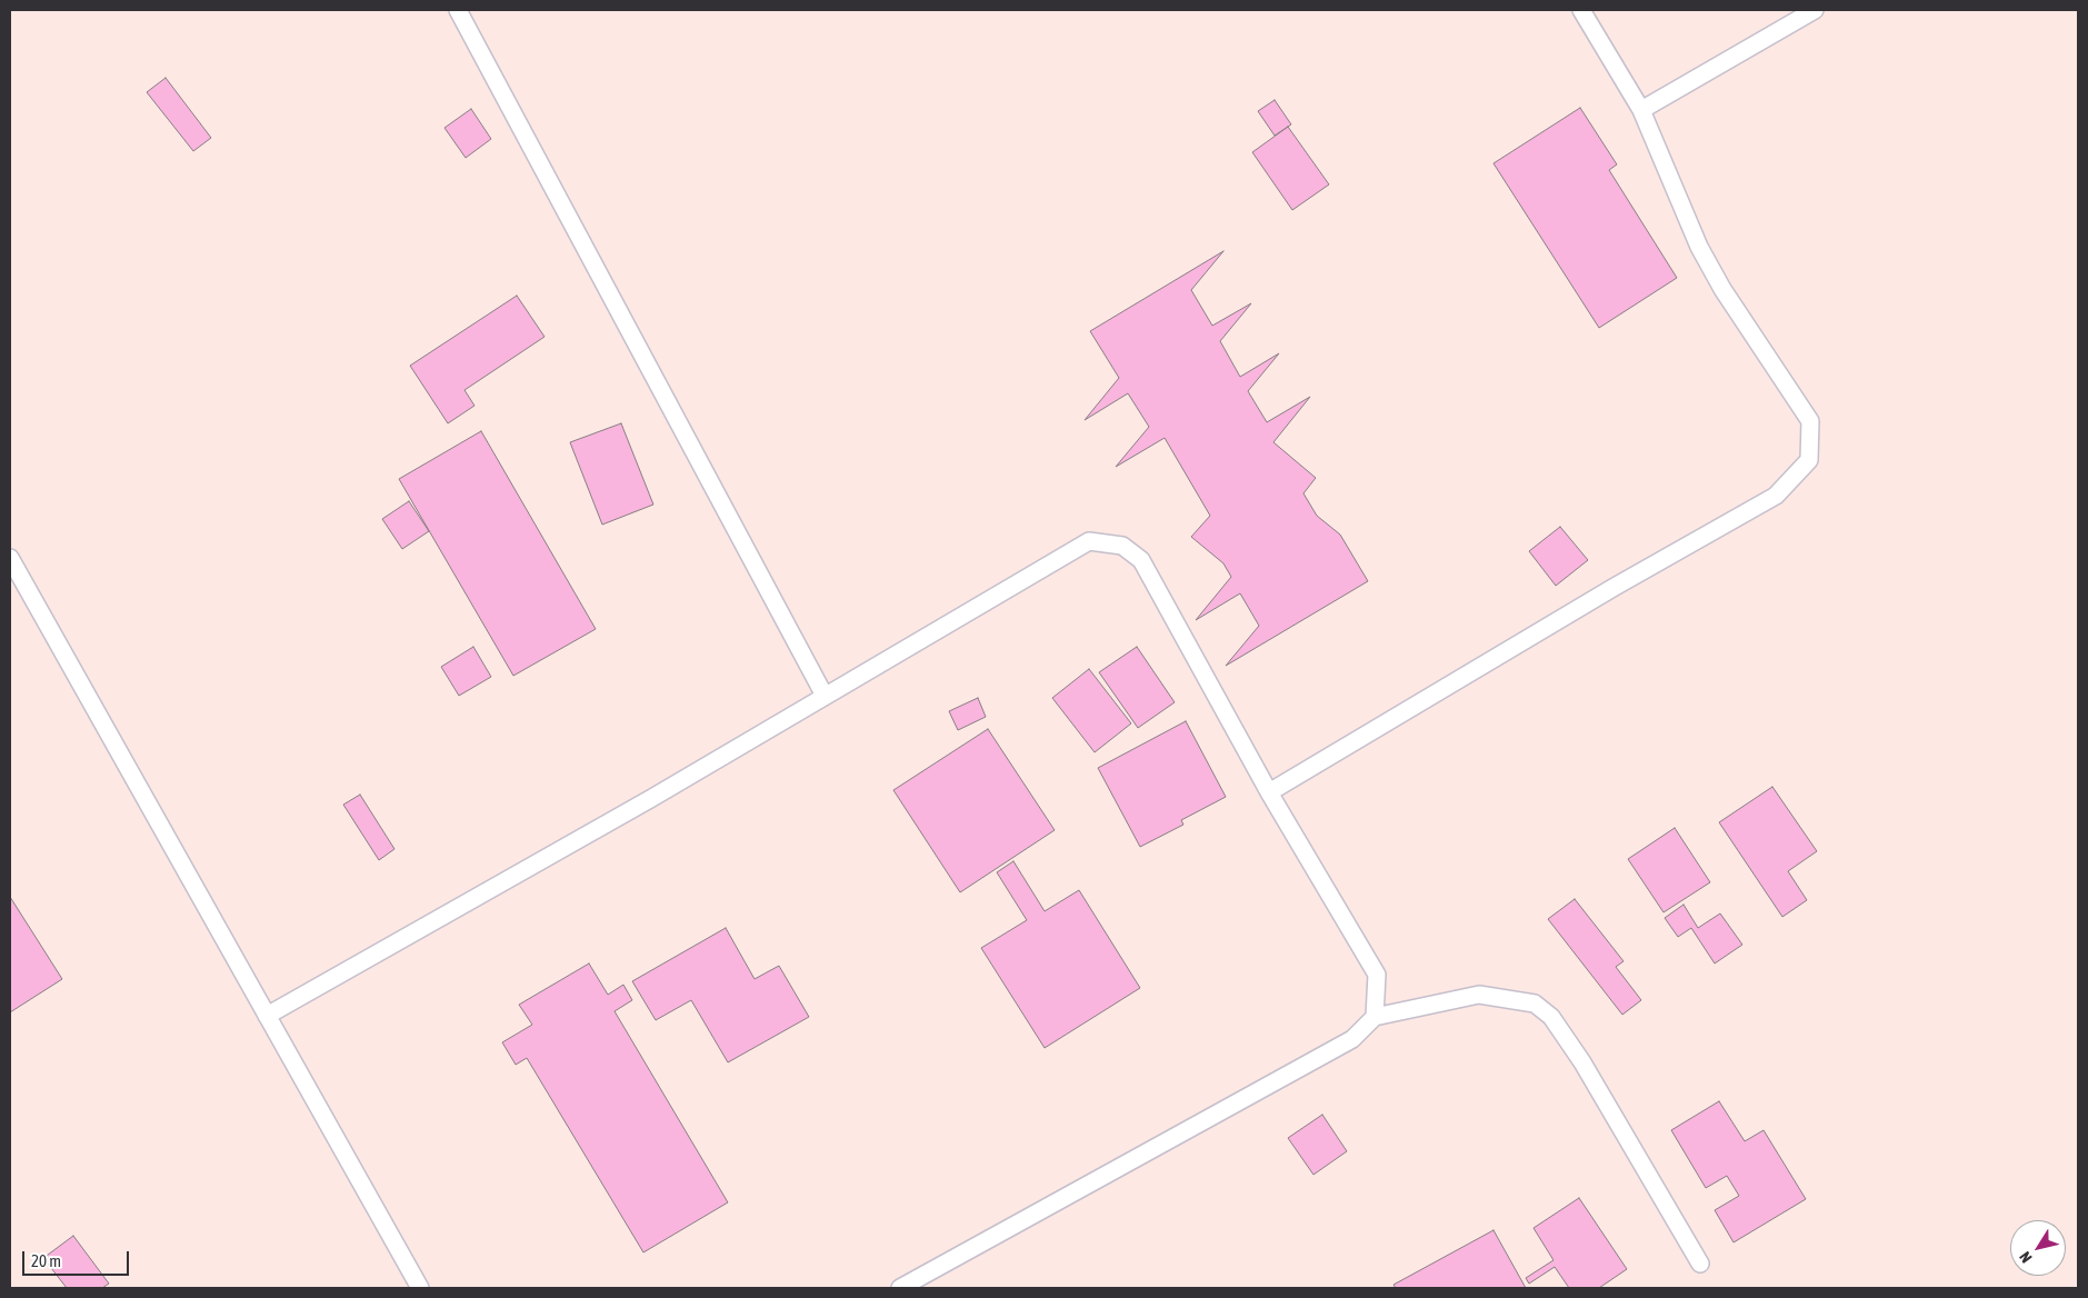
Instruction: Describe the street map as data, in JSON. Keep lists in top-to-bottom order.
{
  "scale_bar": "20 m",
  "north": "bottom left"
}
